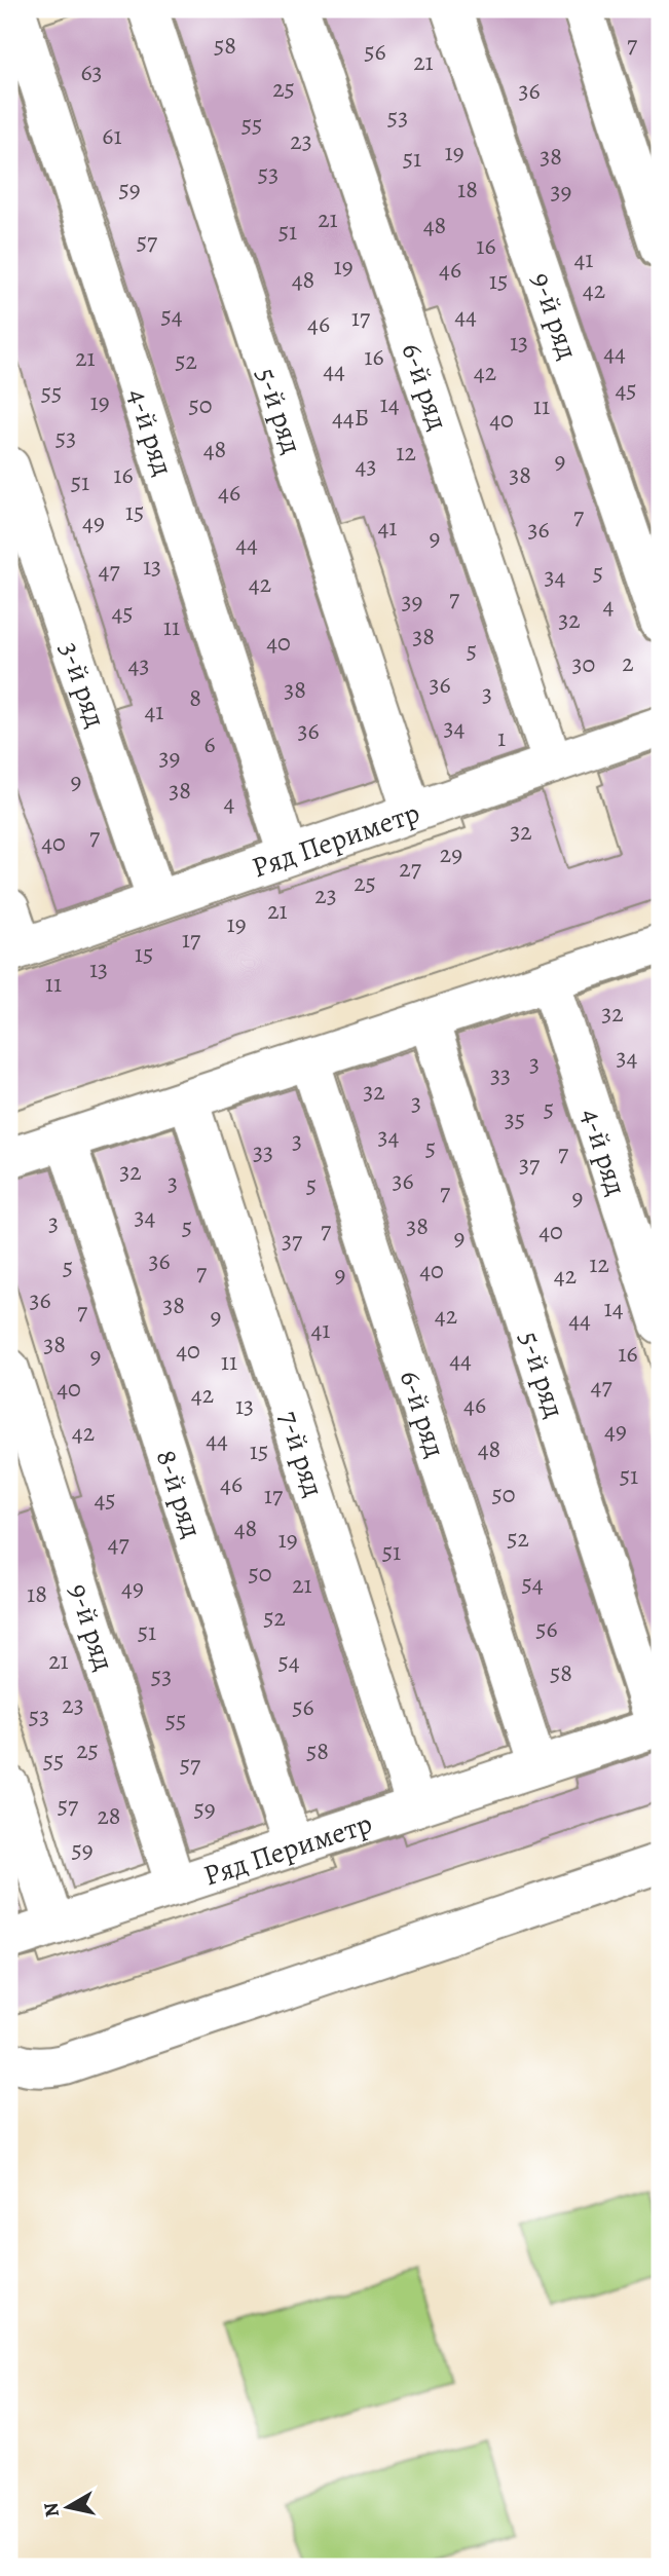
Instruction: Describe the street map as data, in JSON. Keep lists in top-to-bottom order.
{
  "streets": {
    "street": [
      "9-й ряд",
      "6-й ряд",
      "5-й ряд",
      "4-й ряд",
      "3-й ряд",
      "Ряд Периметр",
      "7-й ряд",
      "8-й ряд"
    ]
  },
  "crossings": [
    ["9-й ряд", "Ряд Периметр"],
    ["6-й ряд", "Ряд Периметр"],
    ["5-й ряд", "Ряд Периметр"],
    ["4-й ряд", "Ряд Периметр"],
    ["3-й ряд", "Ряд Периметр"],
    ["Ряд Периметр", "7-й ряд"],
    ["Ряд Периметр", "8-й ряд"]
  ],
  "house_numbers": [
    "7",
    "58",
    "56",
    "21",
    "63",
    "25",
    "36",
    "53",
    "55",
    "61",
    "23",
    "19",
    "38",
    "51",
    "53",
    "59",
    "18",
    "39",
    "21",
    "48",
    "51",
    "57",
    "16",
    "41",
    "19",
    "46",
    "48",
    "15",
    "42",
    "54",
    "44",
    "17",
    "46",
    "13",
    "44",
    "16",
    "21",
    "52",
    "44",
    "42",
    "45",
    "55",
    "19",
    "14",
    "50",
    "11",
    "44Б",
    "40",
    "53",
    "48",
    "12",
    "9",
    "43",
    "16",
    "38",
    "51",
    "46",
    "15",
    "7",
    "49",
    "41",
    "36",
    "9",
    "44",
    "13",
    "47",
    "5",
    "34",
    "42",
    "7",
    "39",
    "4",
    "45",
    "32",
    "11",
    "38",
    "40",
    "5",
    "2",
    "30",
    "43",
    "36",
    "38",
    "3",
    "8",
    "41",
    "34",
    "36",
    "1",
    "6",
    "39",
    "9",
    "38",
    "4",
    "32",
    "7",
    "40",
    "29",
    "27",
    "25",
    "23",
    "21",
    "19",
    "17",
    "15",
    "13",
    "11",
    "32",
    "34",
    "3",
    "33",
    "32",
    "3",
    "5",
    "35",
    "34",
    "3",
    "5",
    "33",
    "7",
    "37",
    "32",
    "36",
    "3",
    "5",
    "7",
    "9",
    "34",
    "3",
    "38",
    "5",
    "7",
    "40",
    "9",
    "37",
    "36",
    "12",
    "5",
    "40",
    "7",
    "9",
    "42",
    "36",
    "38",
    "14",
    "7",
    "42",
    "9",
    "44",
    "41",
    "38",
    "40",
    "16",
    "9",
    "44",
    "11",
    "47",
    "40",
    "42",
    "46",
    "13",
    "49",
    "42",
    "44",
    "48",
    "15",
    "51",
    "46",
    "50",
    "17",
    "45",
    "48",
    "52",
    "19",
    "47",
    "51",
    "50",
    "54",
    "21",
    "49",
    "18",
    "52",
    "56",
    "51",
    "21",
    "54",
    "58",
    "53",
    "23",
    "56",
    "53",
    "55",
    "25",
    "58",
    "55",
    "57",
    "57",
    "59",
    "28",
    "59"
  ],
  "north": "left"
}
